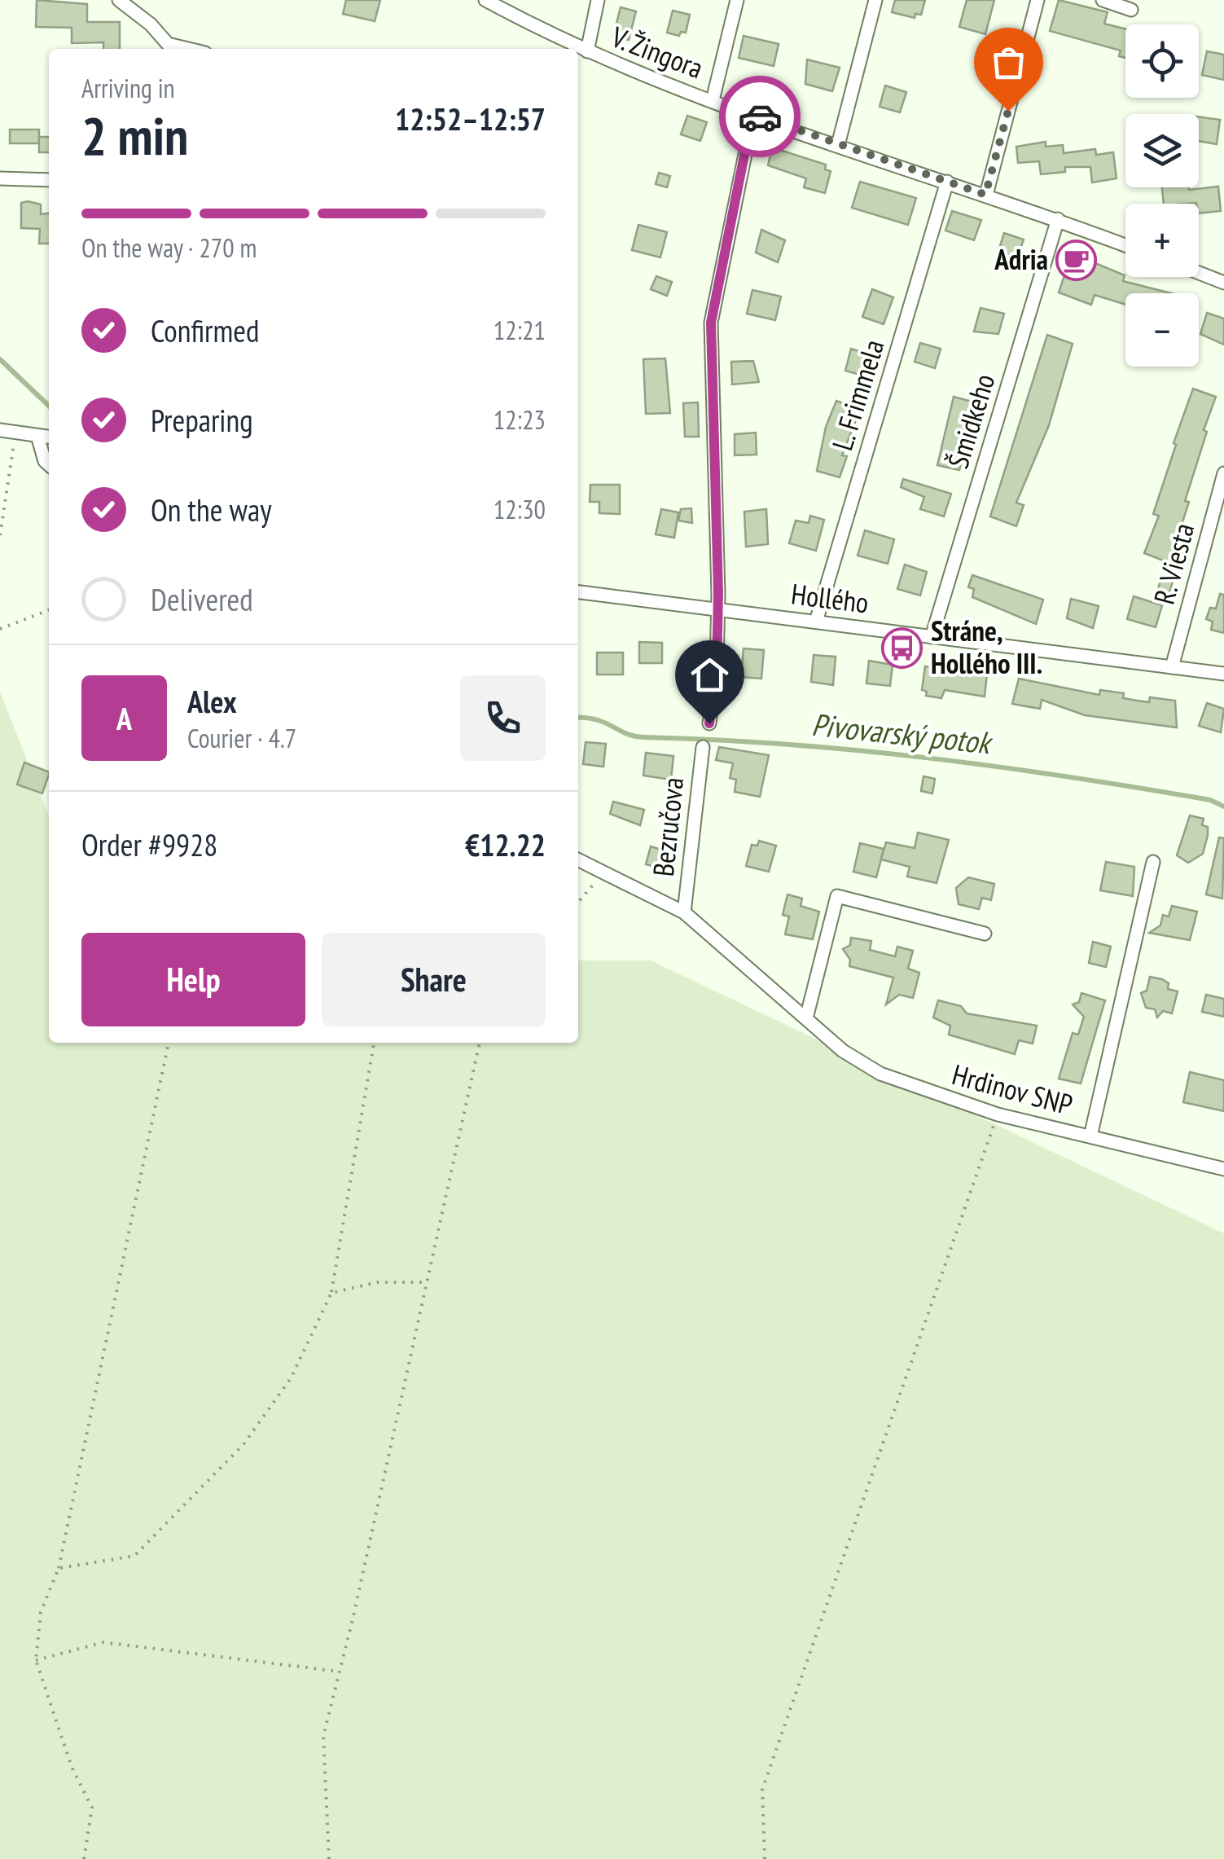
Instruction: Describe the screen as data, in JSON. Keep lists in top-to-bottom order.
{
  "streets": {
    "street": [
      "V. Žingora",
      "L. Frimmela",
      "Šmidkeho",
      "R. Viesta",
      "Hollého",
      "Bezručova",
      "Hrdinov SNP"
    ]
  },
  "crossings": [
    ["V. Žingora", "L. Frimmela"],
    ["V. Žingora", "Šmidkeho"],
    ["L. Frimmela", "Hollého"],
    ["Šmidkeho", "Hollého"],
    ["R. Viesta", "Hollého"],
    ["Bezručova", "Hrdinov SNP"]
  ],
  "water": ["Pivovarský potok"],
  "places": {
    "cafe": ["Adria"],
    "bus stop": ["Stráne, Hollého III."]
  },
  "page": {
    "map_buttons": ["+", "−"],
    "heading": ["2 min", "Arriving in", "12:52–12:57"],
    "panel": [
      "Alex",
      "Courier · 4.7",
      "Order #9928",
      "€12.22"
    ],
    "bar": "On the way · 270 m",
    "list": [
      ["Confirmed", "12:21"],
      ["Preparing", "12:23"],
      ["On the way", "12:30"],
      "Delivered"
    ],
    "round": "A",
    "buttons": ["Help", "Share"]
  }
}
